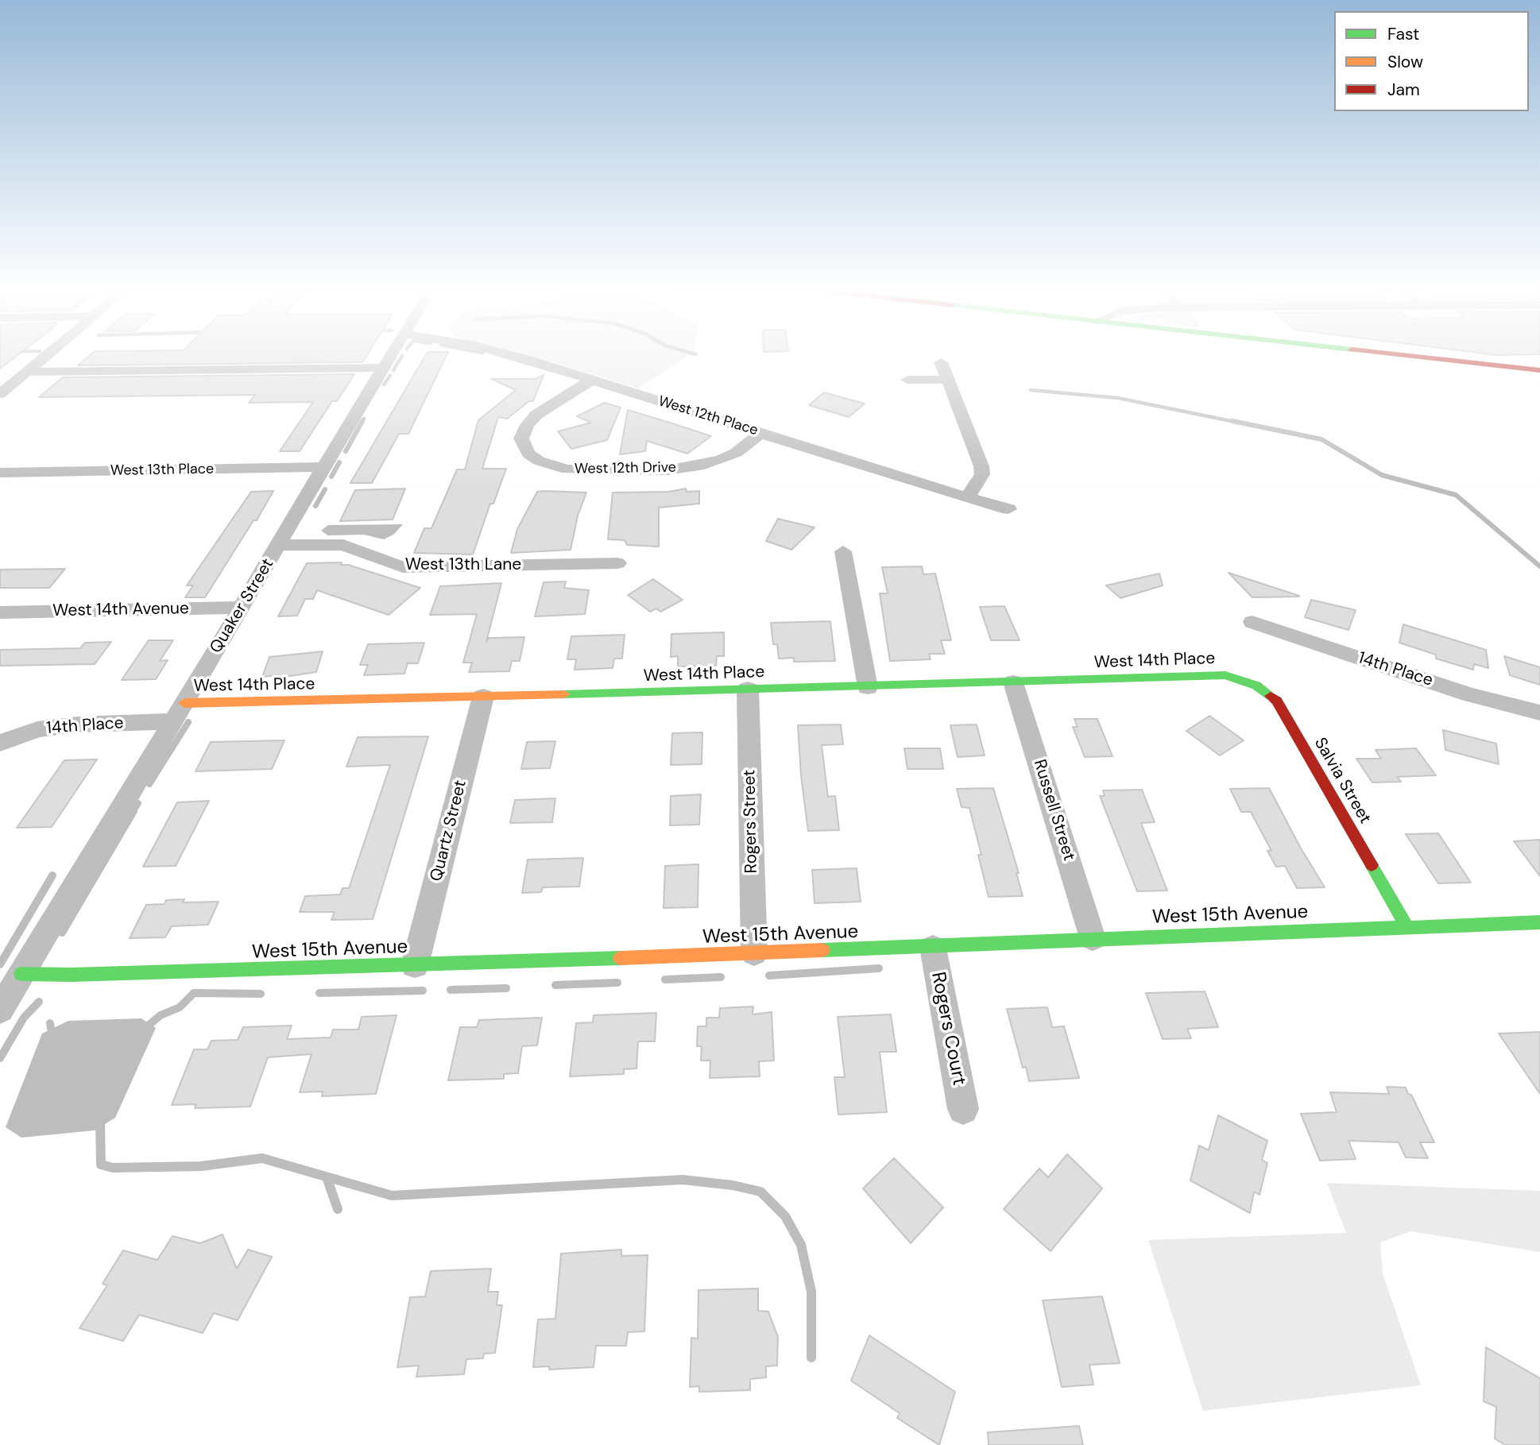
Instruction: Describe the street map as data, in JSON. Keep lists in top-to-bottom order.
{
  "streets": {
    "street": [
      "West 12th Place",
      "West 12th Drive",
      "West 13th Place",
      "West 13th Lane",
      "Quaker Street",
      "West 14th Avenue",
      "West 14th Place",
      "14th Place",
      "Salvia Street",
      "Russell Street",
      "Rogers Street",
      "Quartz Street",
      "West 15th Avenue",
      "Rogers Court"
    ]
  },
  "crossings": [
    ["West 12th Place", "West 12th Drive"],
    ["West 13th Place", "Quaker Street"],
    ["West 13th Lane", "Quaker Street"],
    ["Quaker Street", "West 14th Avenue"],
    ["Quaker Street", "West 14th Place"],
    ["Quaker Street", "14th Place"],
    ["Quaker Street", "West 15th Avenue"],
    ["West 14th Place", "14th Place"],
    ["West 14th Place", "Salvia Street"],
    ["West 14th Place", "Russell Street"],
    ["West 14th Place", "Rogers Street"],
    ["West 14th Place", "Quartz Street"],
    ["Salvia Street", "West 15th Avenue"],
    ["Russell Street", "West 15th Avenue"],
    ["Rogers Street", "West 15th Avenue"],
    ["Quartz Street", "West 15th Avenue"],
    ["West 15th Avenue", "Rogers Court"]
  ],
  "legend": ["Fast", "Slow", "Jam"]
}
